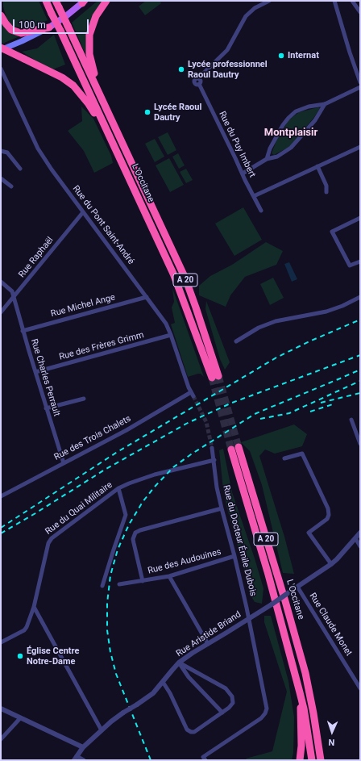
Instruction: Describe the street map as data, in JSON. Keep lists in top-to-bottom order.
{
  "streets": {
    "highway": ["L'Occitane", "A 20"],
    "street": [
      "Rue du Puy Imbert",
      "Rue du Pont Saint-André",
      "Rue Raphaël",
      "Rue Michel Ange",
      "Rue des Frères Grimm",
      "Rue Charles Perrault",
      "Rue des Trois Chalets",
      "Rue du Quai Militaire",
      "Rue du Docteur Émile Dubois",
      "Rue des Audouines",
      "Rue Claude Monet",
      "Rue Aristide Briand"
    ]
  },
  "crossings": [
    ["Rue du Pont Saint-André", "Rue Raphaël"],
    ["Rue du Pont Saint-André", "Rue Michel Ange"],
    ["Rue du Pont Saint-André", "Rue des Frères Grimm"],
    ["Rue du Pont Saint-André", "Rue des Trois Chalets"],
    ["Rue Raphaël", "Rue Charles Perrault"],
    ["Rue Michel Ange", "Rue Charles Perrault"],
    ["Rue des Frères Grimm", "Rue Charles Perrault"],
    ["Rue Charles Perrault", "Rue des Trois Chalets"],
    ["Rue du Quai Militaire", "Rue du Docteur Émile Dubois"],
    ["Rue du Docteur Émile Dubois", "Rue des Audouines"],
    ["Rue du Docteur Émile Dubois", "Rue Aristide Briand"],
    ["Rue Claude Monet", "Rue Aristide Briand"]
  ],
  "districts": ["Montplaisir"],
  "places": [
    "Internat",
    "Lycée professionnel Raoul Dautry",
    "Lycée Raoul Dautry",
    "Église Centre Notre-Dame"
  ],
  "scale_bar": "100 m",
  "north": "bottom"
}
